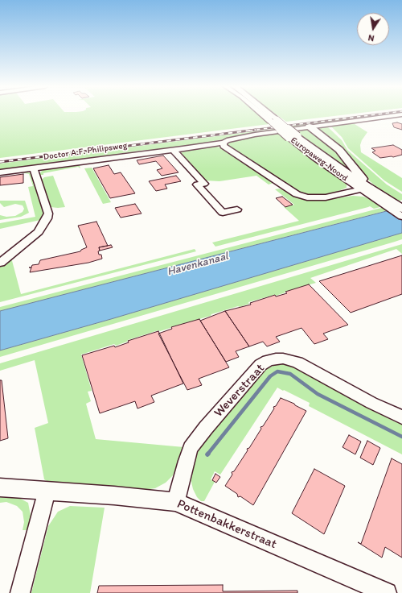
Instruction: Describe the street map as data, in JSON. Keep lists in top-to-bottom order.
{
  "streets": {
    "main road": ["Europaweg-Noord"],
    "street": ["Doctor A.F. Philipsweg", "Weverstraat", "Pottenbakkerstraat"]
  },
  "crossings": [
    ["Weverstraat", "Pottenbakkerstraat"]
  ],
  "water": ["Havenkanaal"],
  "north": "bottom"
}
